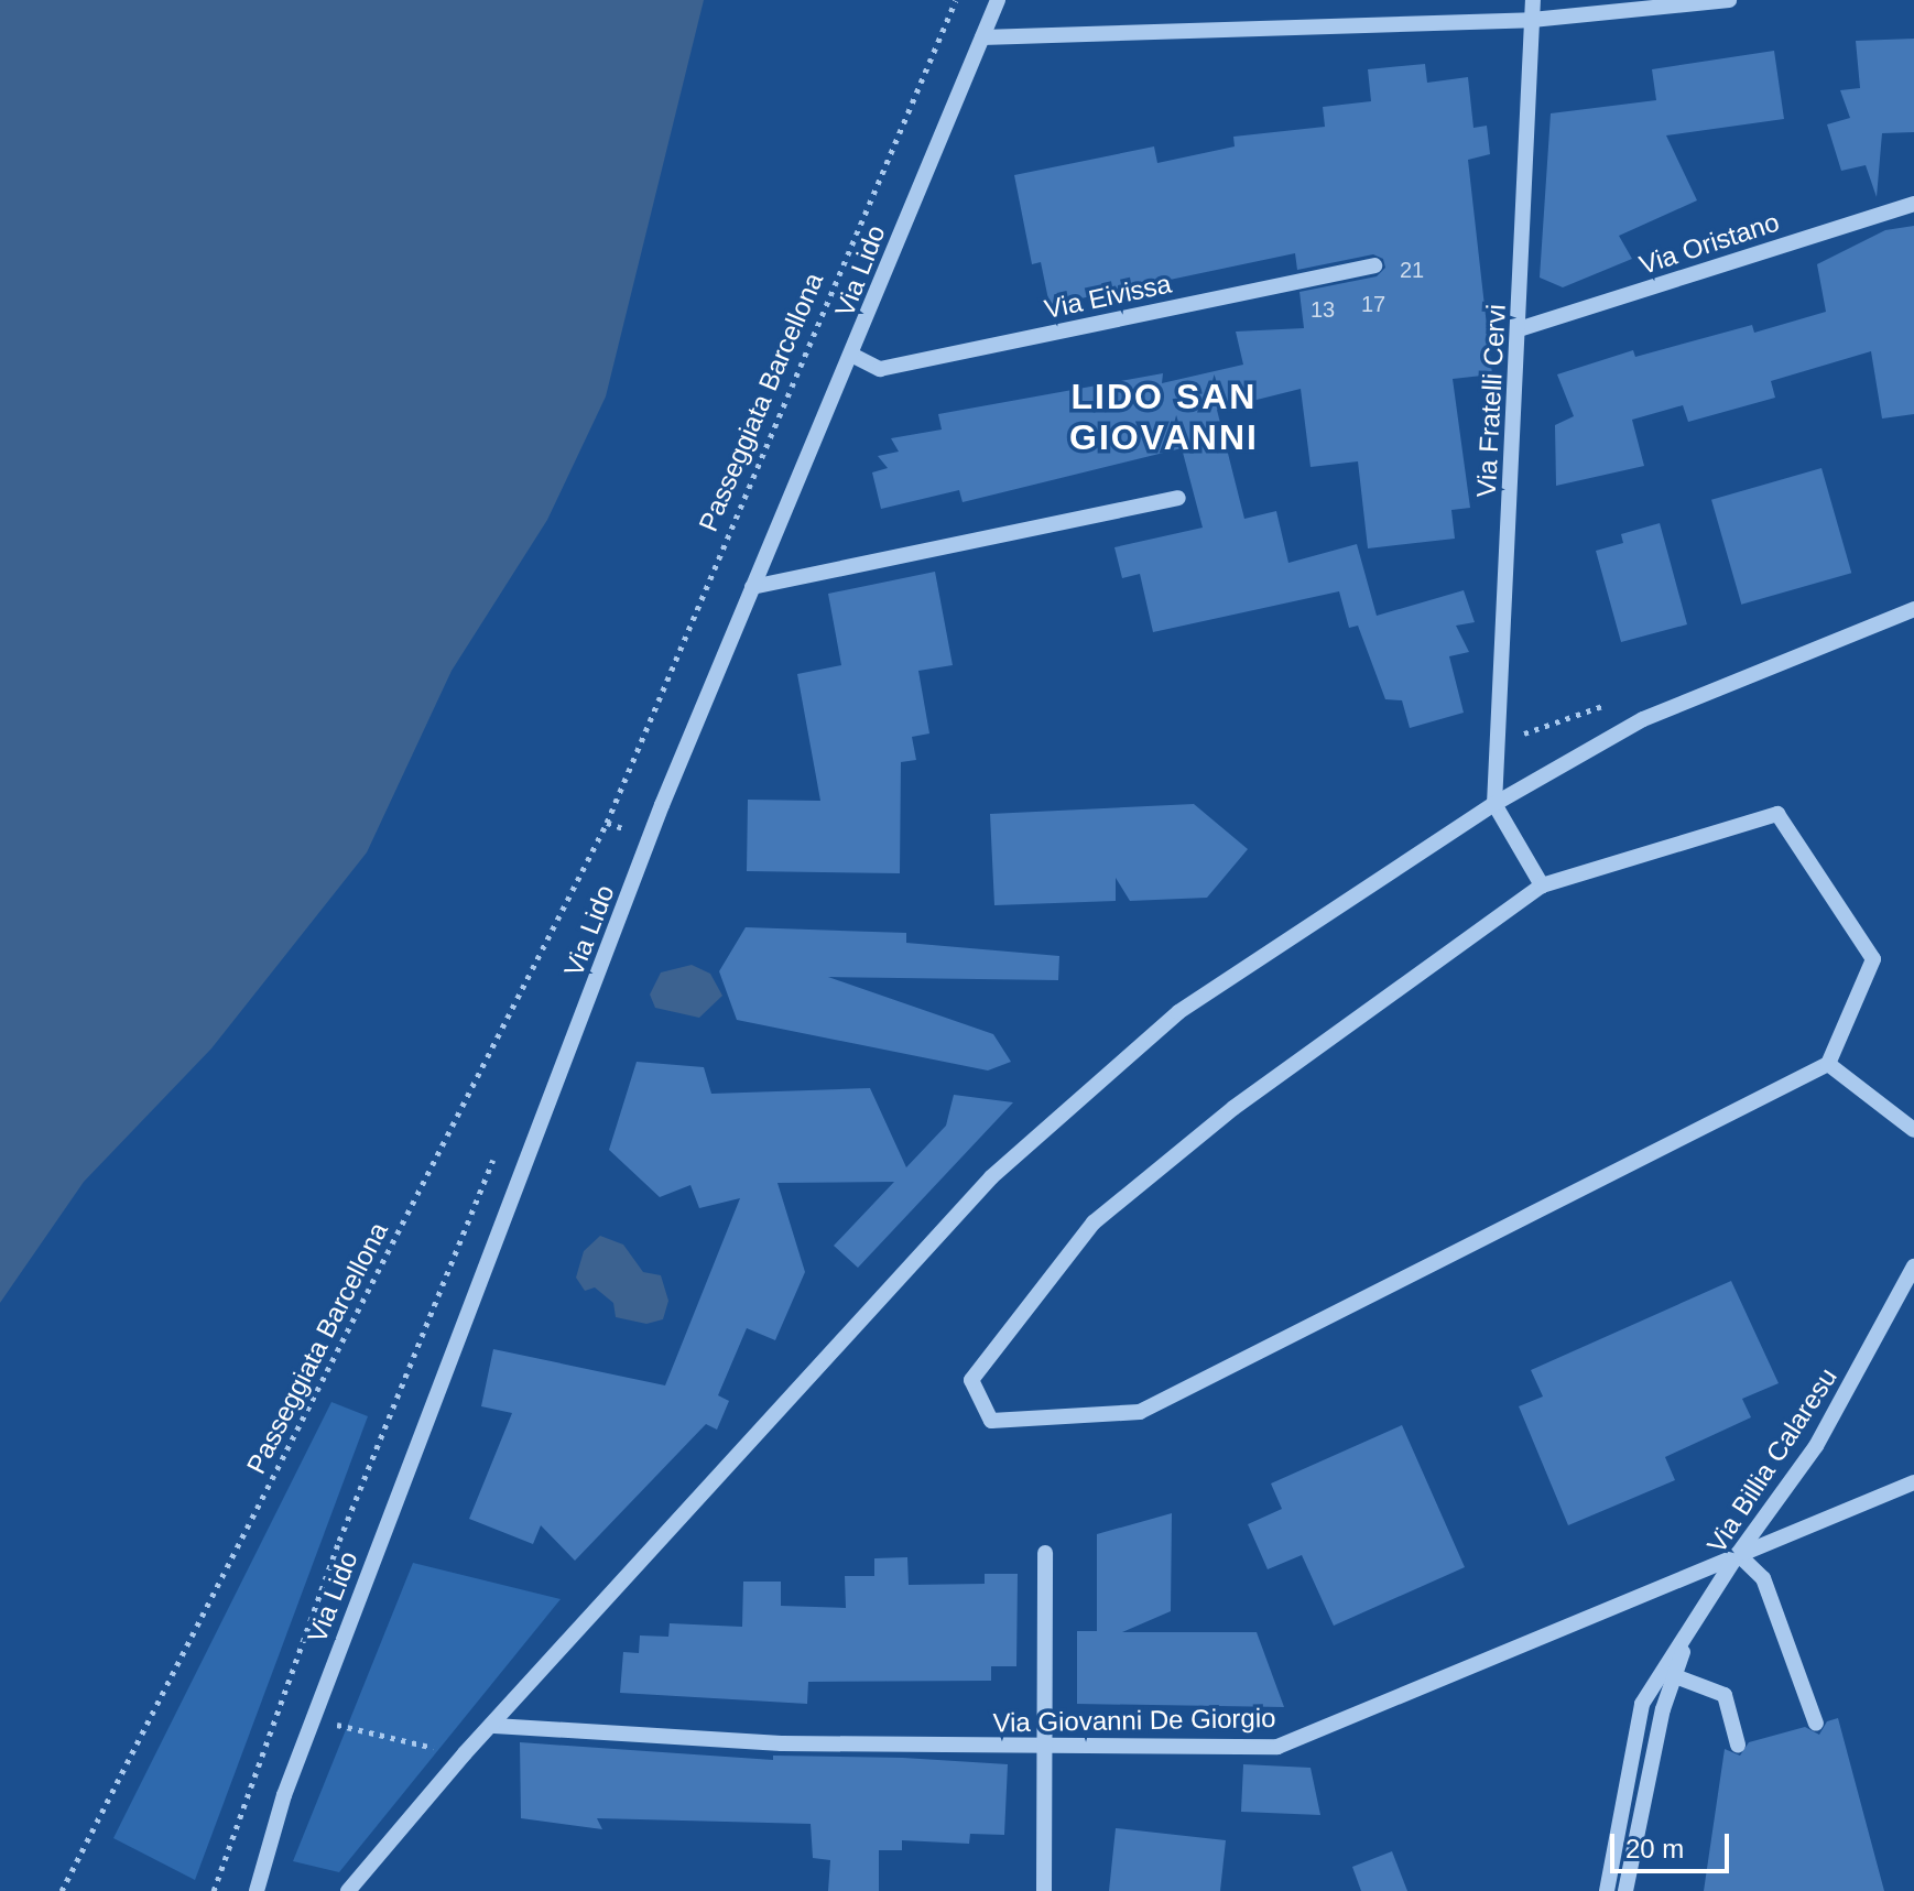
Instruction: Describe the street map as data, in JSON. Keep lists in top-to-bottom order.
{
  "streets": {
    "street": [
      "Via Oristano",
      "Via Lido",
      "Via Eivissa",
      "Via Fratelli Cervi",
      "Via Billia Calaresu",
      "Via Giovanni De Giorgio"
    ],
    "path": ["Passeggiata Barcellona"]
  },
  "crossings": [
    ["Via Oristano", "Via Fratelli Cervi"],
    ["Via Lido", "Via Eivissa"],
    ["Via Billia Calaresu", "Via Giovanni De Giorgio"]
  ],
  "districts": ["LIDO SAN GIOVANNI"],
  "house_numbers": ["21", "17", "13"],
  "scale_bar": "20 m"
}
